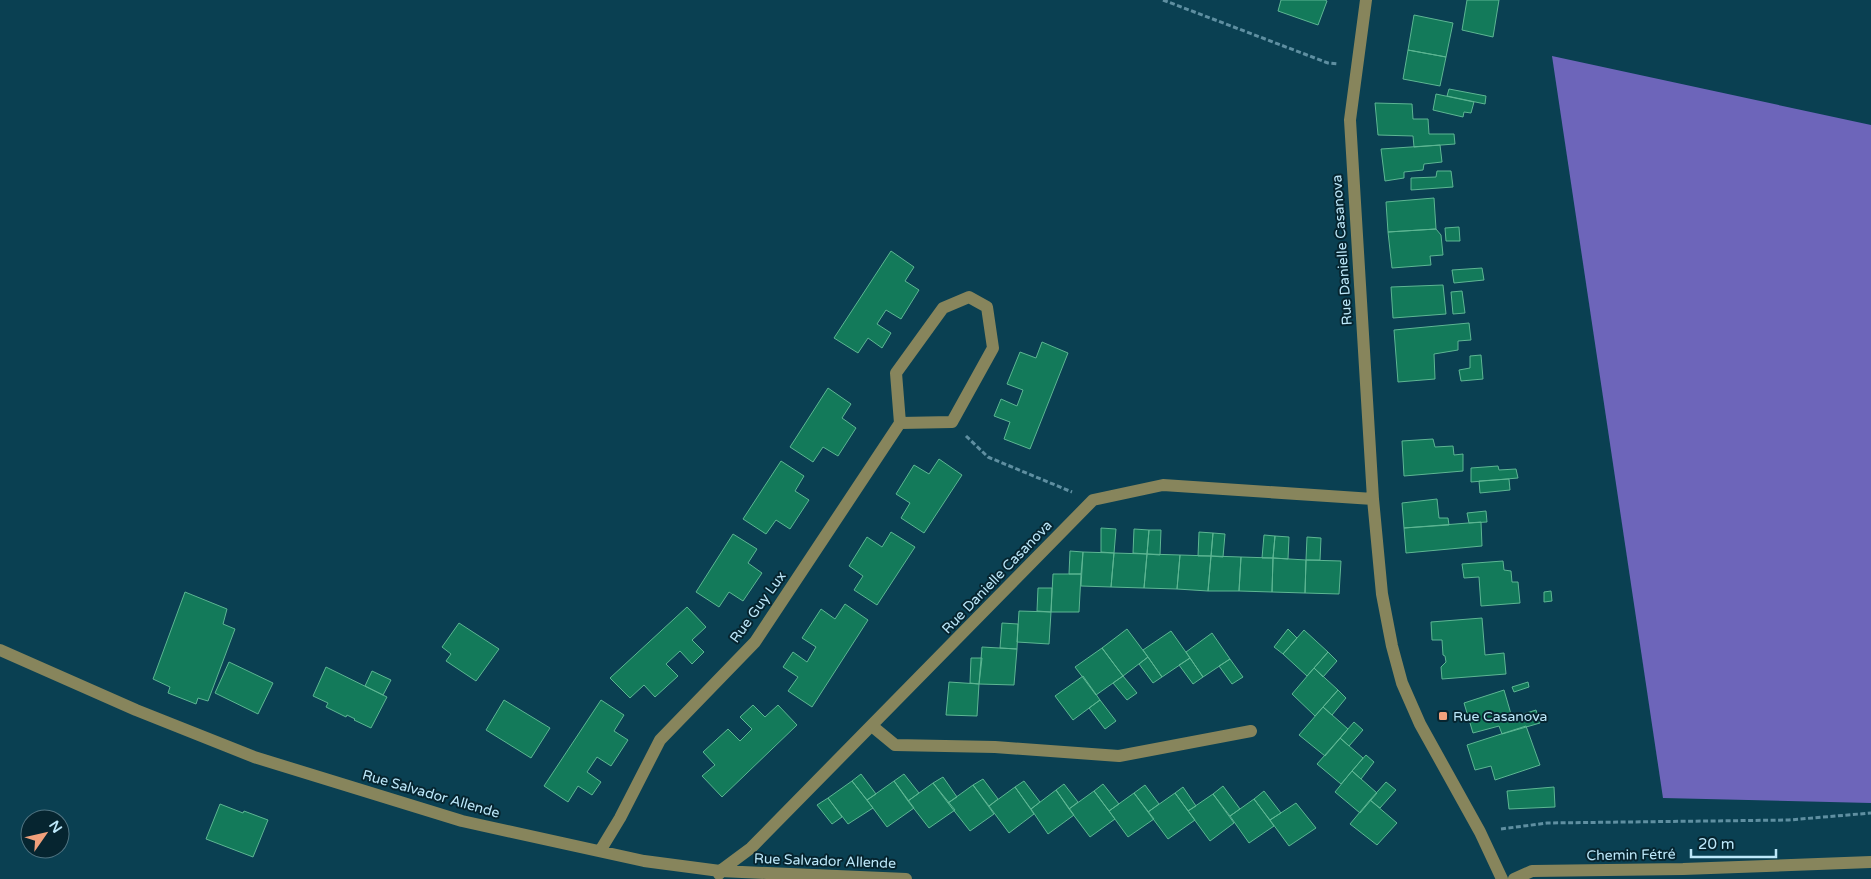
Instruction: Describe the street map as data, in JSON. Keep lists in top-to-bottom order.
{
  "streets": {
    "street": [
      "Rue Danielle Casanova",
      "Rue Guy Lux",
      "Rue Salvador Allende",
      "Chemin Fétré"
    ]
  },
  "crossings": [
    ["Rue Danielle Casanova", "Rue Salvador Allende"],
    ["Rue Guy Lux", "Rue Salvador Allende"]
  ],
  "places": {
    "transit": ["Rue Casanova"]
  },
  "scale_bar": "20 m",
  "north": "top right"
}
